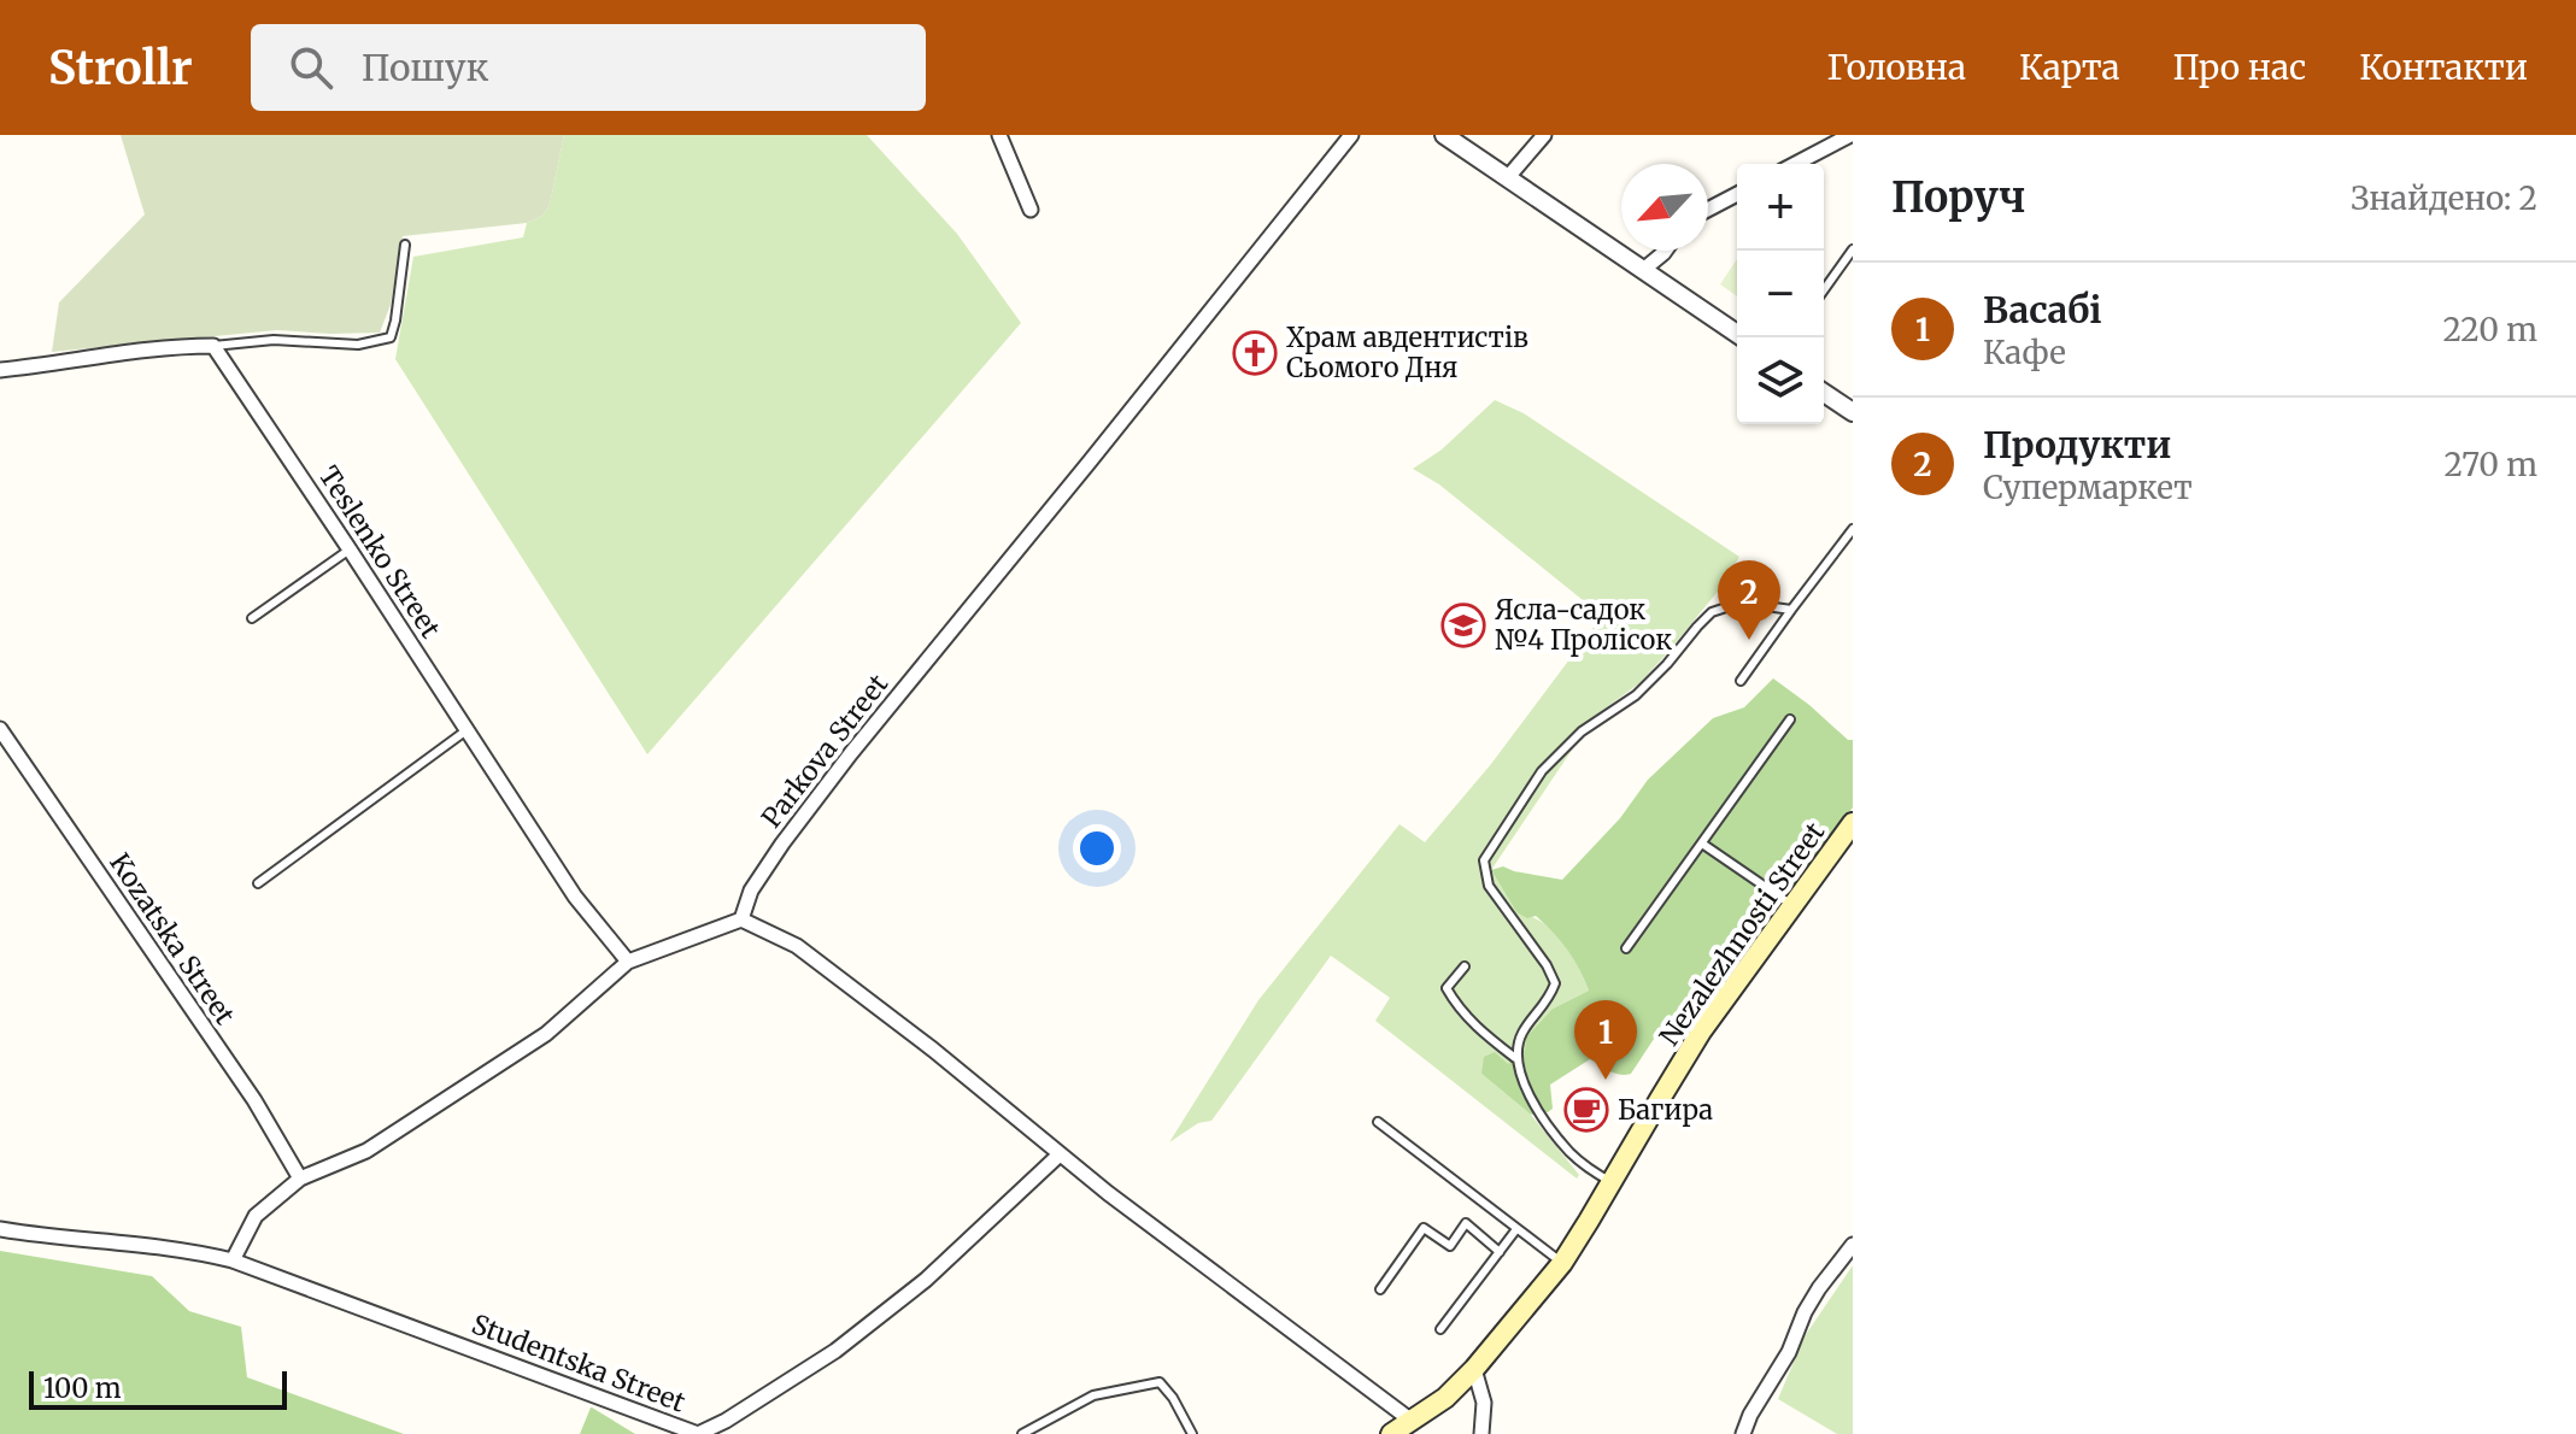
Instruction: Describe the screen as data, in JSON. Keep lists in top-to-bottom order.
{
  "streets": {
    "main road": ["Nezalezhnosti Street"],
    "street": [
      "Teslenko Street",
      "Parkova Street",
      "Kozatska Street",
      "Studentska Street"
    ]
  },
  "places": {
    "church": ["Храм авдентистів Сьомого Дня"],
    "school or university": ["Ясла-садок №4 Пролісок"],
    "cafe": ["Багира"]
  },
  "scale_bar": "100 m",
  "north": "bottom left",
  "page": {
    "header": "Strollr",
    "search": "Пошук",
    "nav": [
      "Головна",
      "Карта",
      "Про нас",
      "Контакти"
    ],
    "heading": ["Поруч", "Знайдено: 2"],
    "map_buttons": ["+", "−"],
    "list": [
      {
        "mark": "1",
        "name": "Васабі",
        "note": "Кафе",
        "value": "220 m"
      },
      {
        "mark": "2",
        "name": "Продукти",
        "note": "Супермаркет",
        "value": "270 m"
      }
    ],
    "pins": ["2", "1"],
    "scale": "100 m"
  }
}
